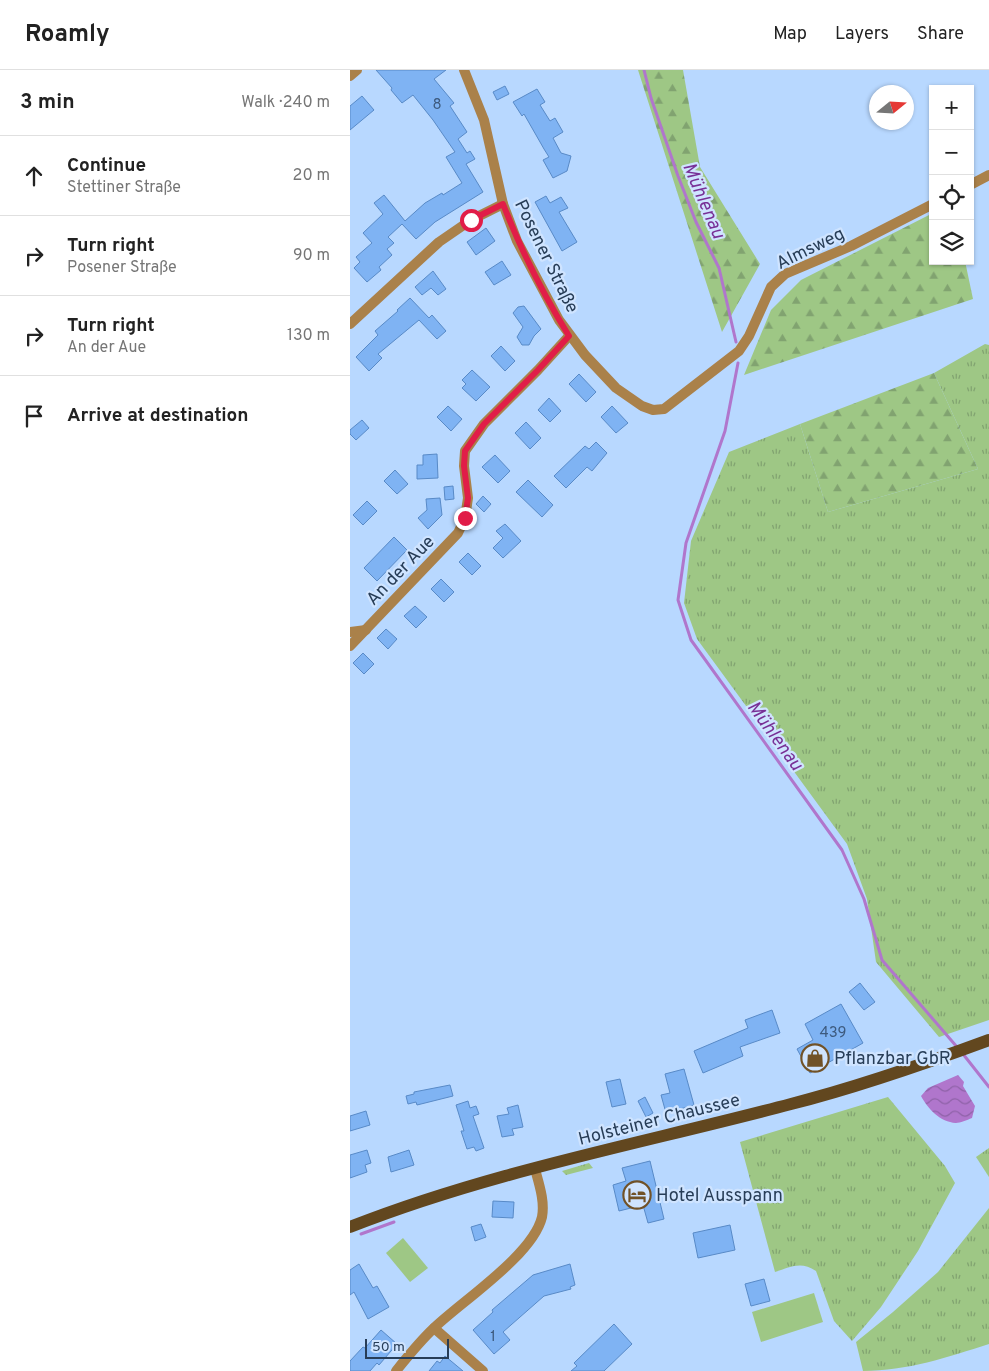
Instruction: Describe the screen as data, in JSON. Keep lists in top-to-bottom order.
{
  "streets": {
    "main road": ["Holsteiner Chaussee"],
    "street": ["Almsweg", "Posener Straße", "An der Aue"]
  },
  "crossings": [
    ["Almsweg", "Posener Straße"],
    ["Posener Straße", "An der Aue"]
  ],
  "water": ["Mühlenau"],
  "places": {
    "shop": ["Pflanzbar GbR"],
    "hotel": ["Hotel Ausspann"]
  },
  "house_numbers": ["8", "439", "1"],
  "scale_bar": "50 m",
  "north": "right",
  "page": {
    "header": "Roamly",
    "nav": ["Map", "Layers", "Share"],
    "heading": ["3 min", "Walk · 240 m"],
    "map_buttons": ["+", "−"],
    "list": [
      ["Continue", "Stettiner Straße", "20 m"],
      ["Turn right", "Posener Straße", "90 m"],
      ["Turn right", "An der Aue", "130 m"],
      "Arrive at destination"
    ],
    "scale": "50 m"
  }
}
